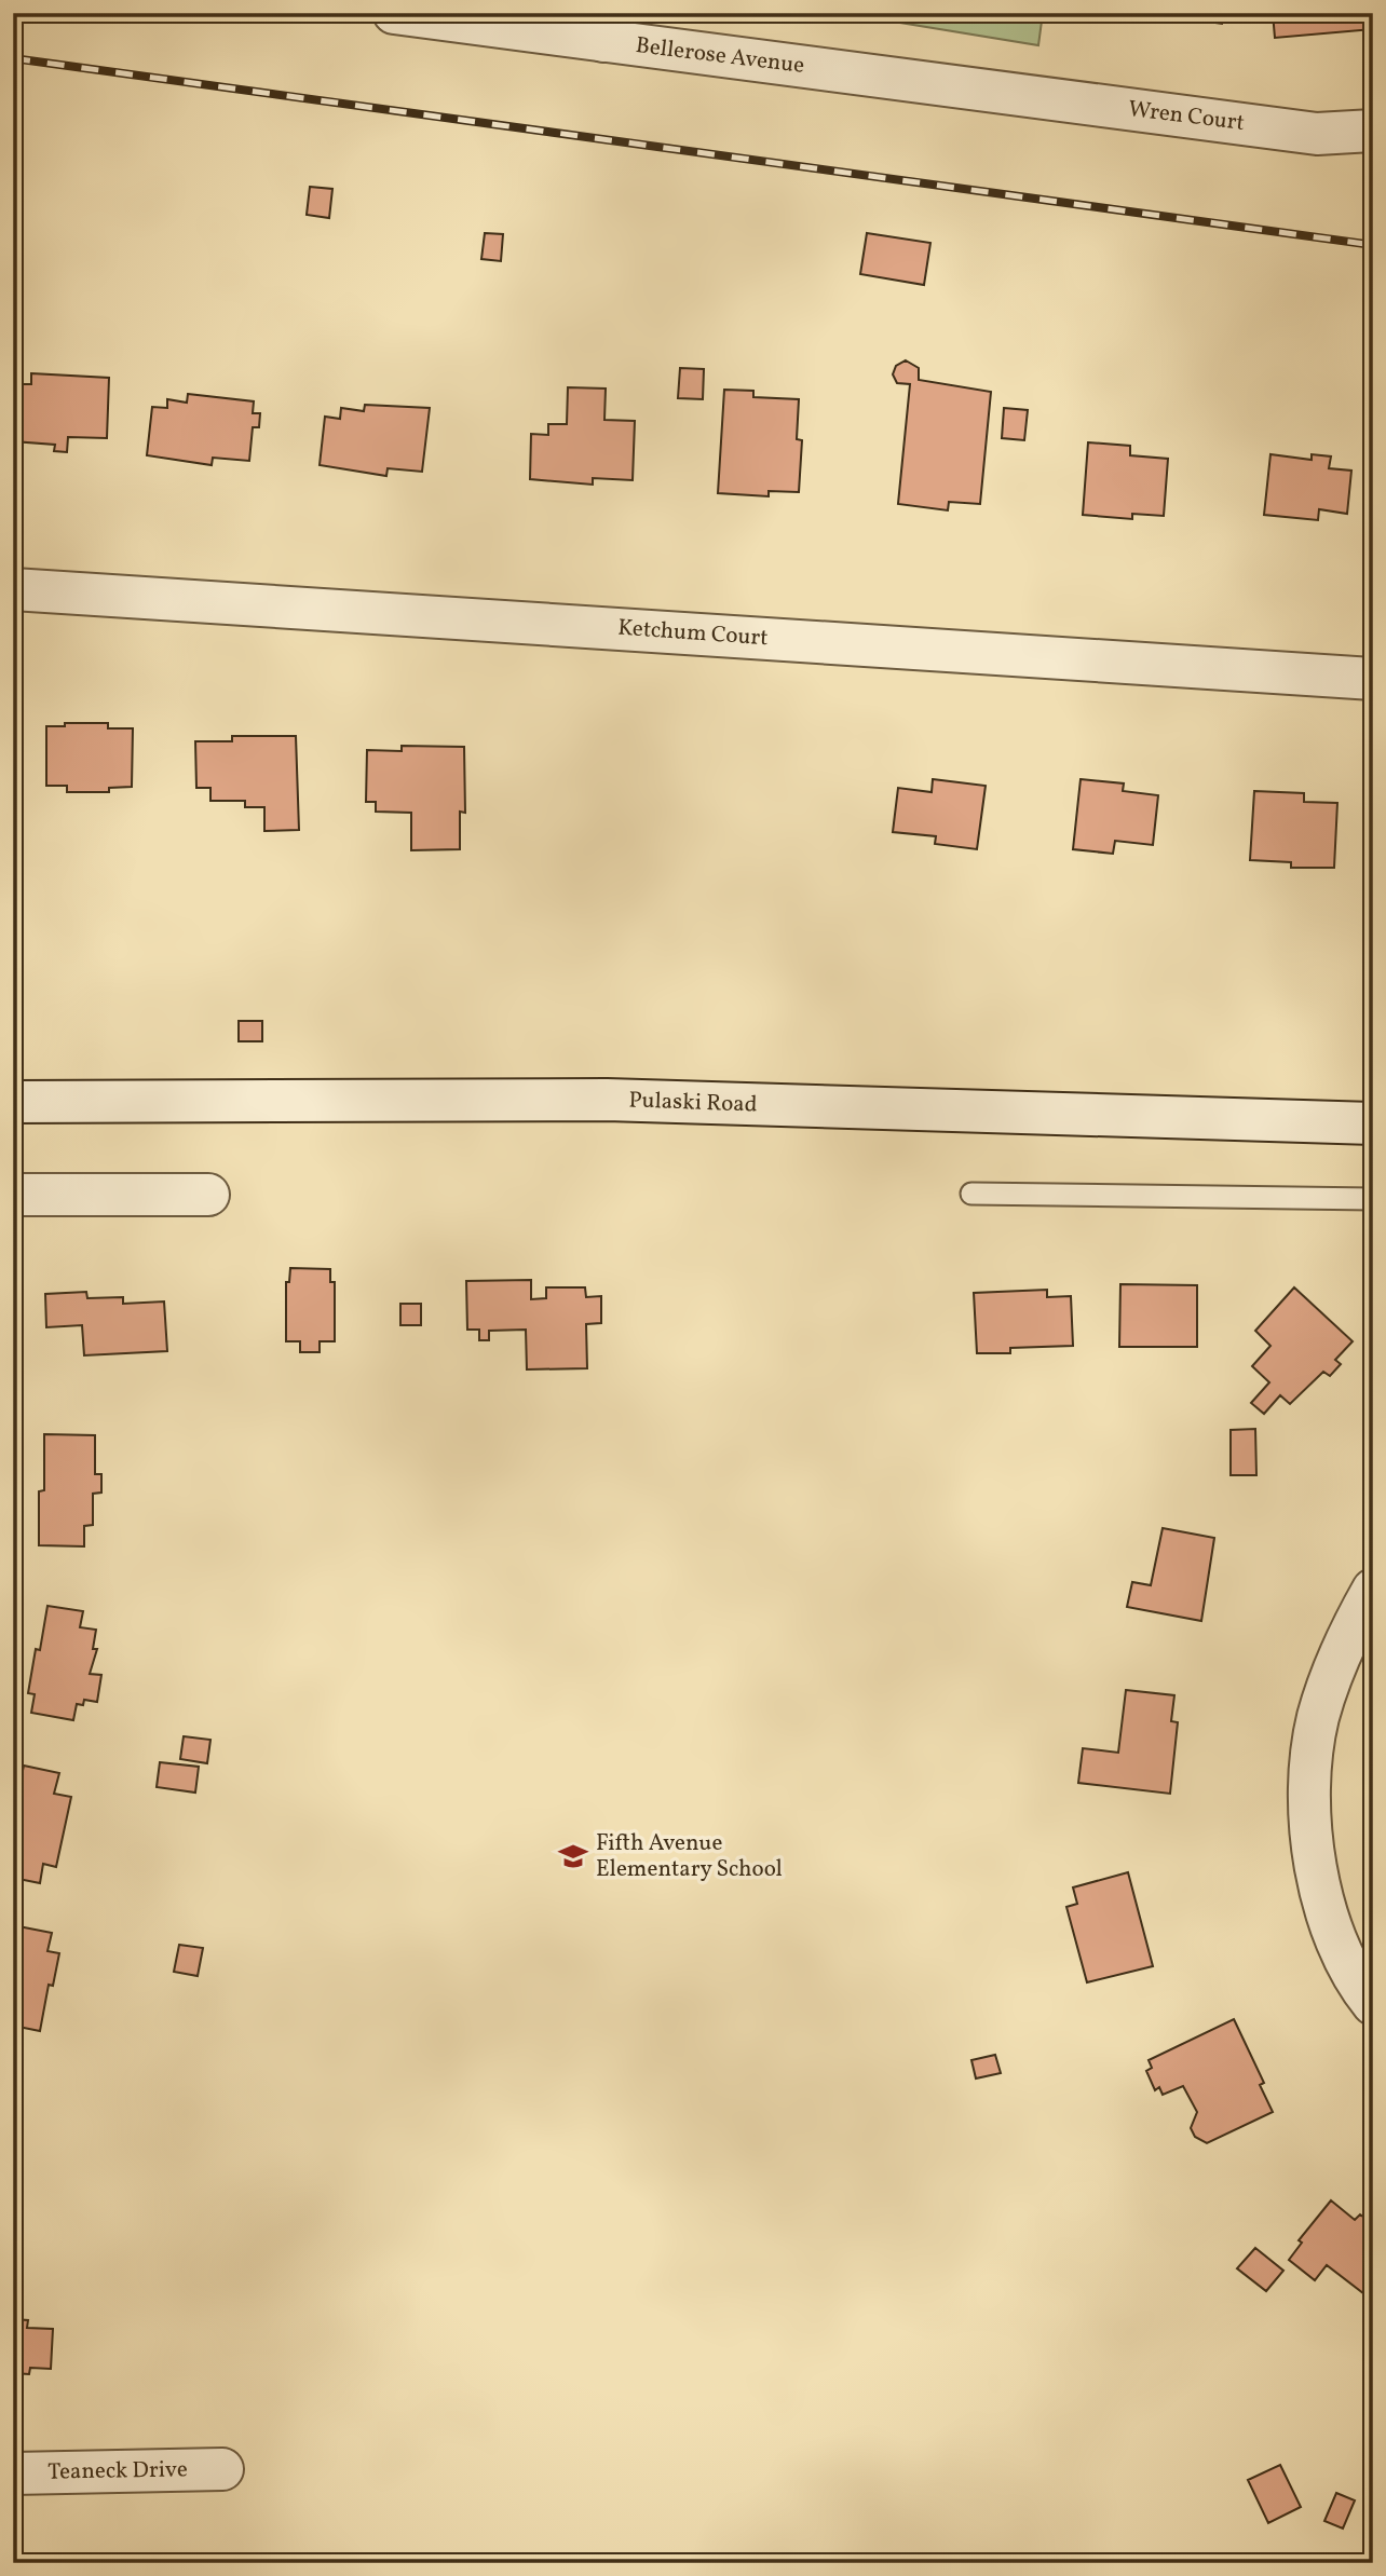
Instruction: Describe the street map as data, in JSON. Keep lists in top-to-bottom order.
{
  "streets": {
    "street": [
      "Bellerose Avenue",
      "Wren Court",
      "Ketchum Court",
      "Pulaski Road",
      "Teaneck Drive"
    ]
  },
  "crossings": [
    ["Bellerose Avenue", "Wren Court"]
  ],
  "places": {
    "school or university": ["Fifth Avenue Elementary School"]
  }
}
